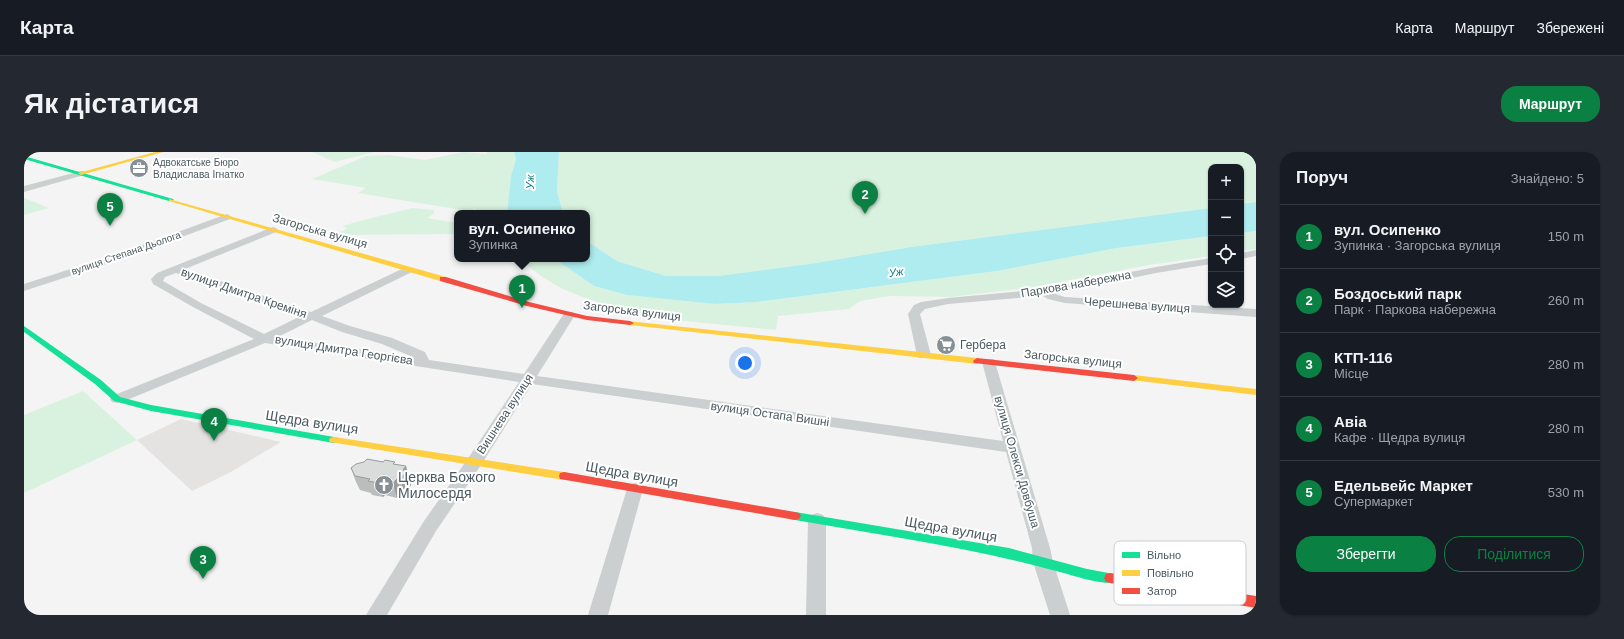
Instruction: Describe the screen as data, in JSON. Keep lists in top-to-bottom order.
{
  "streets": {
    "street": [
      "Загорська вулиця",
      "вулиця Степана Дьолога",
      "Паркова набережна",
      "вулиця Дмитра Креміня",
      "Черешнева вулиця",
      "вулиця Дмитра Георгієва",
      "Вишнева вулиця",
      "вулиця Остапа Вишні",
      "Щедра вулиця",
      "вулиця Олекси Довбуша"
    ]
  },
  "crossings": [
    ["Загорська вулиця", "вулиця Степана Дьолога"],
    ["Загорська вулиця", "Паркова набережна"],
    ["Загорська вулиця", "вулиця Дмитра Креміня"],
    ["Загорська вулиця", "вулиця Дмитра Георгієва"],
    ["Загорська вулиця", "Вишнева вулиця"],
    ["Загорська вулиця", "вулиця Олекси Довбуша"],
    ["Паркова набережна", "Черешнева вулиця"],
    ["вулиця Дмитра Креміня", "вулиця Дмитра Георгієва"],
    ["вулиця Дмитра Георгієва", "Вишнева вулиця"],
    ["вулиця Дмитра Георгієва", "вулиця Остапа Вишні"],
    ["вулиця Дмитра Георгієва", "Щедра вулиця"],
    ["Вишнева вулиця", "вулиця Остапа Вишні"],
    ["Вишнева вулиця", "Щедра вулиця"],
    ["вулиця Остапа Вишні", "вулиця Олекси Довбуша"],
    ["Щедра вулиця", "вулиця Олекси Довбуша"]
  ],
  "water": ["Уж"],
  "places": {
    "office": ["Адвокатське Бюро Владислава Ігнатко"],
    "supermarket": ["Гербера"],
    "church": ["Церква Божого Милосердя"]
  },
  "legend": ["Вільно", "Повільно", "Затор"],
  "page": {
    "header": "Карта",
    "nav": ["Карта", "Маршрут", "Збережені"],
    "buttons": [
      "Маршрут",
      ["Зберегти", "Поділитися"]
    ],
    "title": "Як дістатися",
    "heading": ["Поруч", "Знайдено: 5"],
    "map_buttons": ["+", "−"],
    "pins": [
      "2",
      "5",
      "1",
      "4",
      "3"
    ],
    "list": [
      {
        "mark": "1",
        "name": "вул. Осипенко",
        "note": "Зупинка · Загорська вулиця",
        "value": "150 m"
      },
      {
        "mark": "2",
        "name": "Боздоський парк",
        "note": "Парк · Паркова набережна",
        "value": "260 m"
      },
      {
        "mark": "3",
        "name": "КТП-116",
        "note": "Місце",
        "value": "280 m"
      },
      {
        "mark": "4",
        "name": "Авіа",
        "note": "Кафе · Щедра вулиця",
        "value": "280 m"
      },
      {
        "mark": "5",
        "name": "Едельвейс Маркет",
        "note": "Супермаркет",
        "value": "530 m"
      }
    ],
    "popup": ["вул. Осипенко", "Зупинка"]
  }
}
